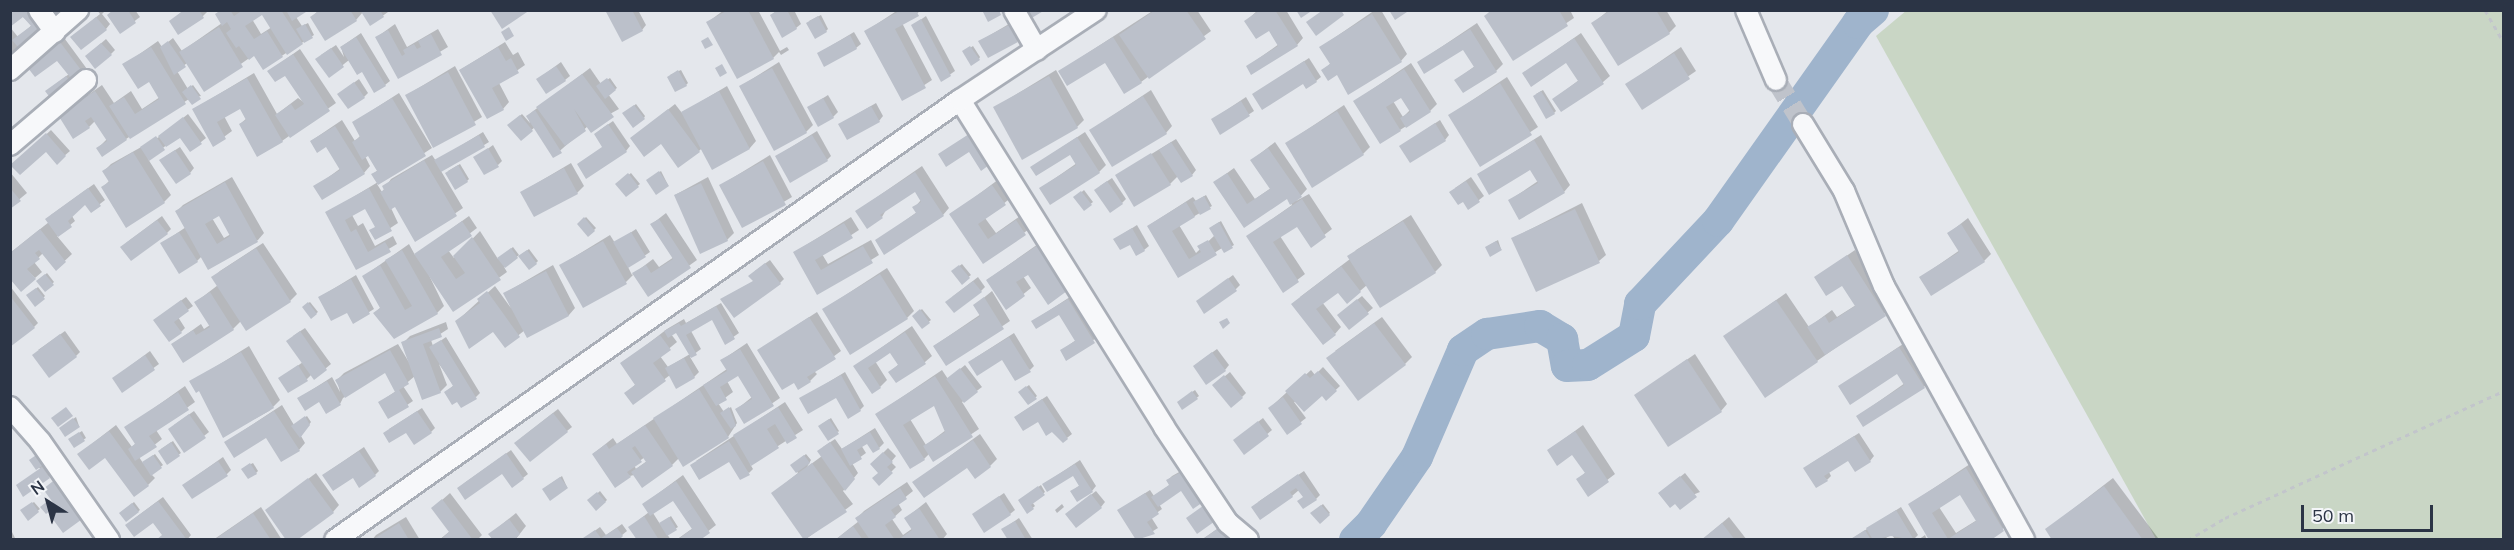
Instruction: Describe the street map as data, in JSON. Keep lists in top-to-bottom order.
{
  "scale_bar": "50 m",
  "north": "top left"
}
